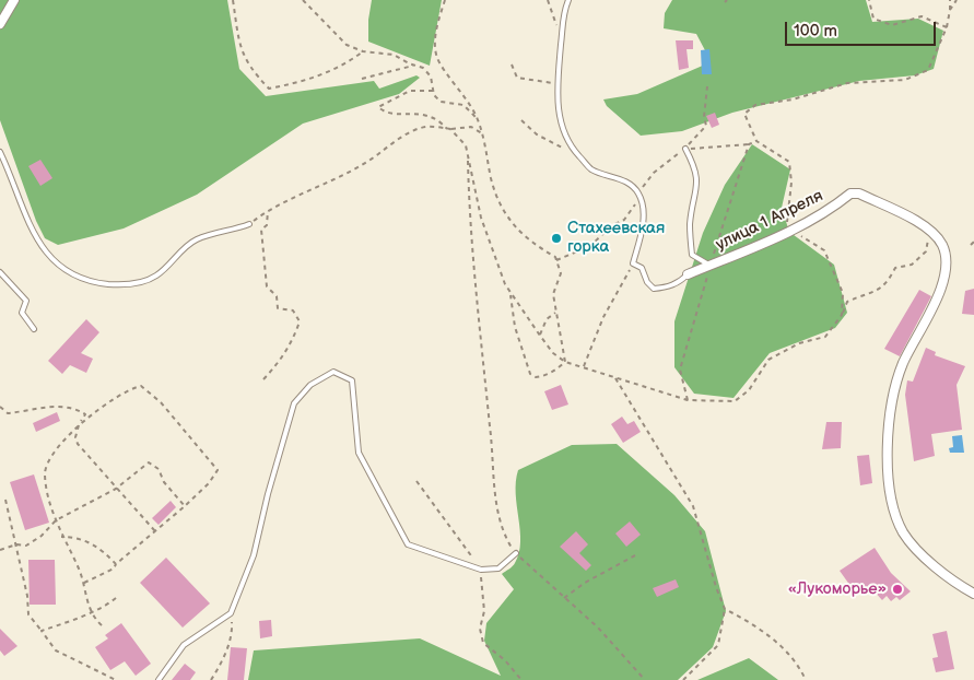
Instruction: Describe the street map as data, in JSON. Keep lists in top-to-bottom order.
{
  "streets": {
    "street": ["улица 1 Апреля"]
  },
  "places": ["Стахеевская горка", "«Лукоморье»"],
  "scale_bar": "100 m"
}
